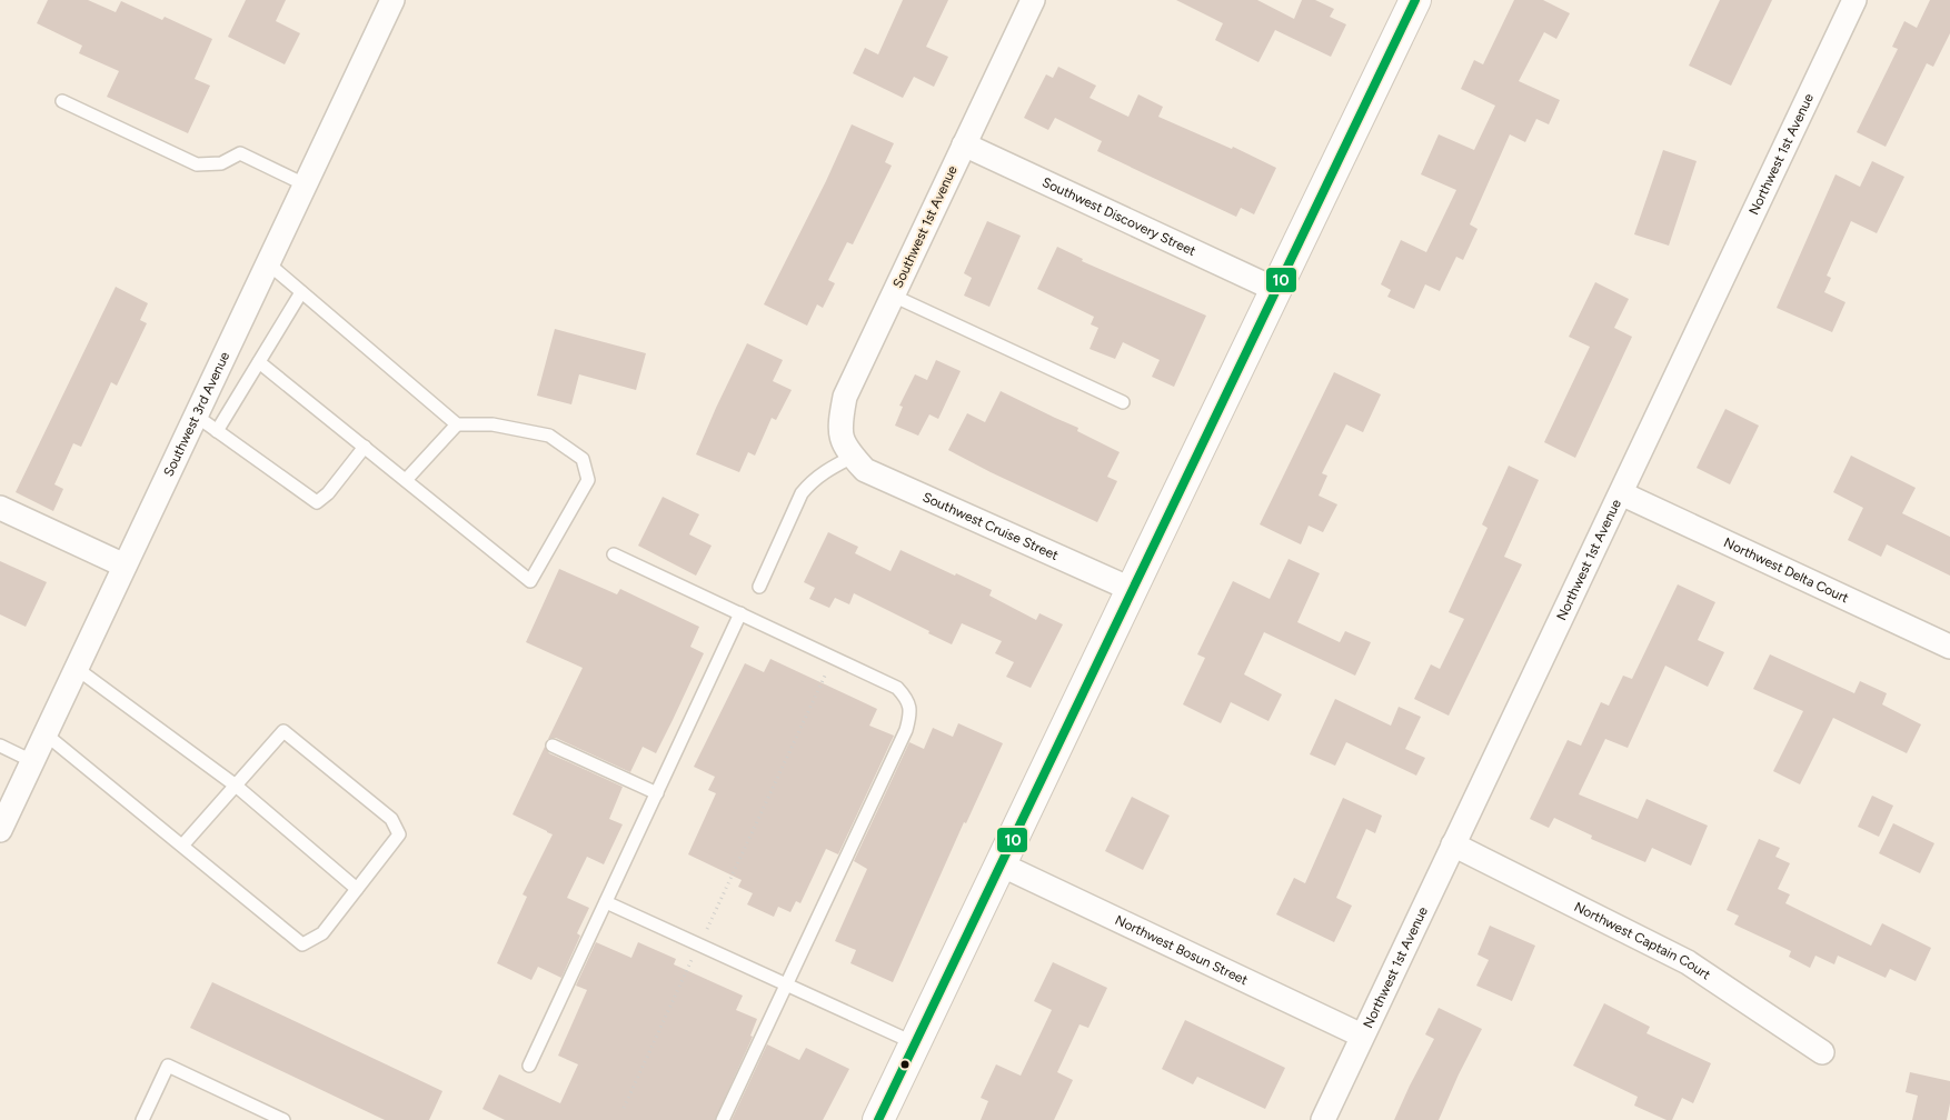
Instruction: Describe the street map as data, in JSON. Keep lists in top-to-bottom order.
{
  "streets": {
    "street": [
      "Northwest 1st Avenue",
      "Southwest Discovery Street",
      "Southwest 1st Avenue",
      "Southwest 3rd Avenue",
      "Southwest Cruise Street",
      "Northwest Delta Court",
      "Northwest Captain Court",
      "Northwest Bosun Street"
    ]
  },
  "crossings": [
    ["Northwest 1st Avenue", "Northwest Delta Court"],
    ["Northwest 1st Avenue", "Northwest Captain Court"],
    ["Northwest 1st Avenue", "Northwest Bosun Street"],
    ["Southwest Discovery Street", "Southwest 1st Avenue"],
    ["Southwest 1st Avenue", "Southwest Cruise Street"]
  ],
  "lines": ["transit line 10"]
}
